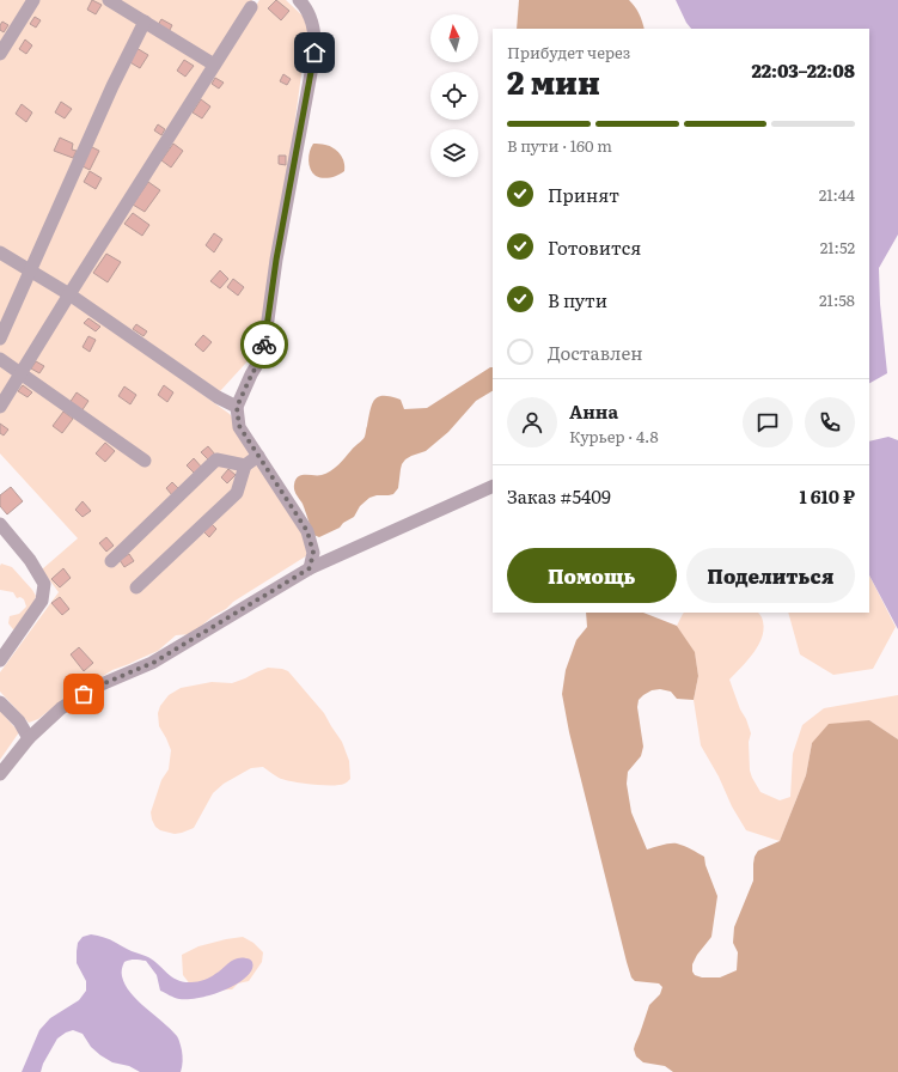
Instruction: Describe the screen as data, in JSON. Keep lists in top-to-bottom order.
{
  "north": "top",
  "page": {
    "heading": ["2 мин", "Прибудет через", "22:03–22:08"],
    "panel": [
      "Анна",
      "Курьер · 4.8",
      "Заказ #5409",
      "1 610 ₽"
    ],
    "bar": "В пути · 160 m",
    "list": [
      ["Принят", "21:44"],
      ["Готовится", "21:52"],
      ["В пути", "21:58"],
      "Доставлен"
    ],
    "buttons": ["Помощь", "Поделиться"]
  }
}
